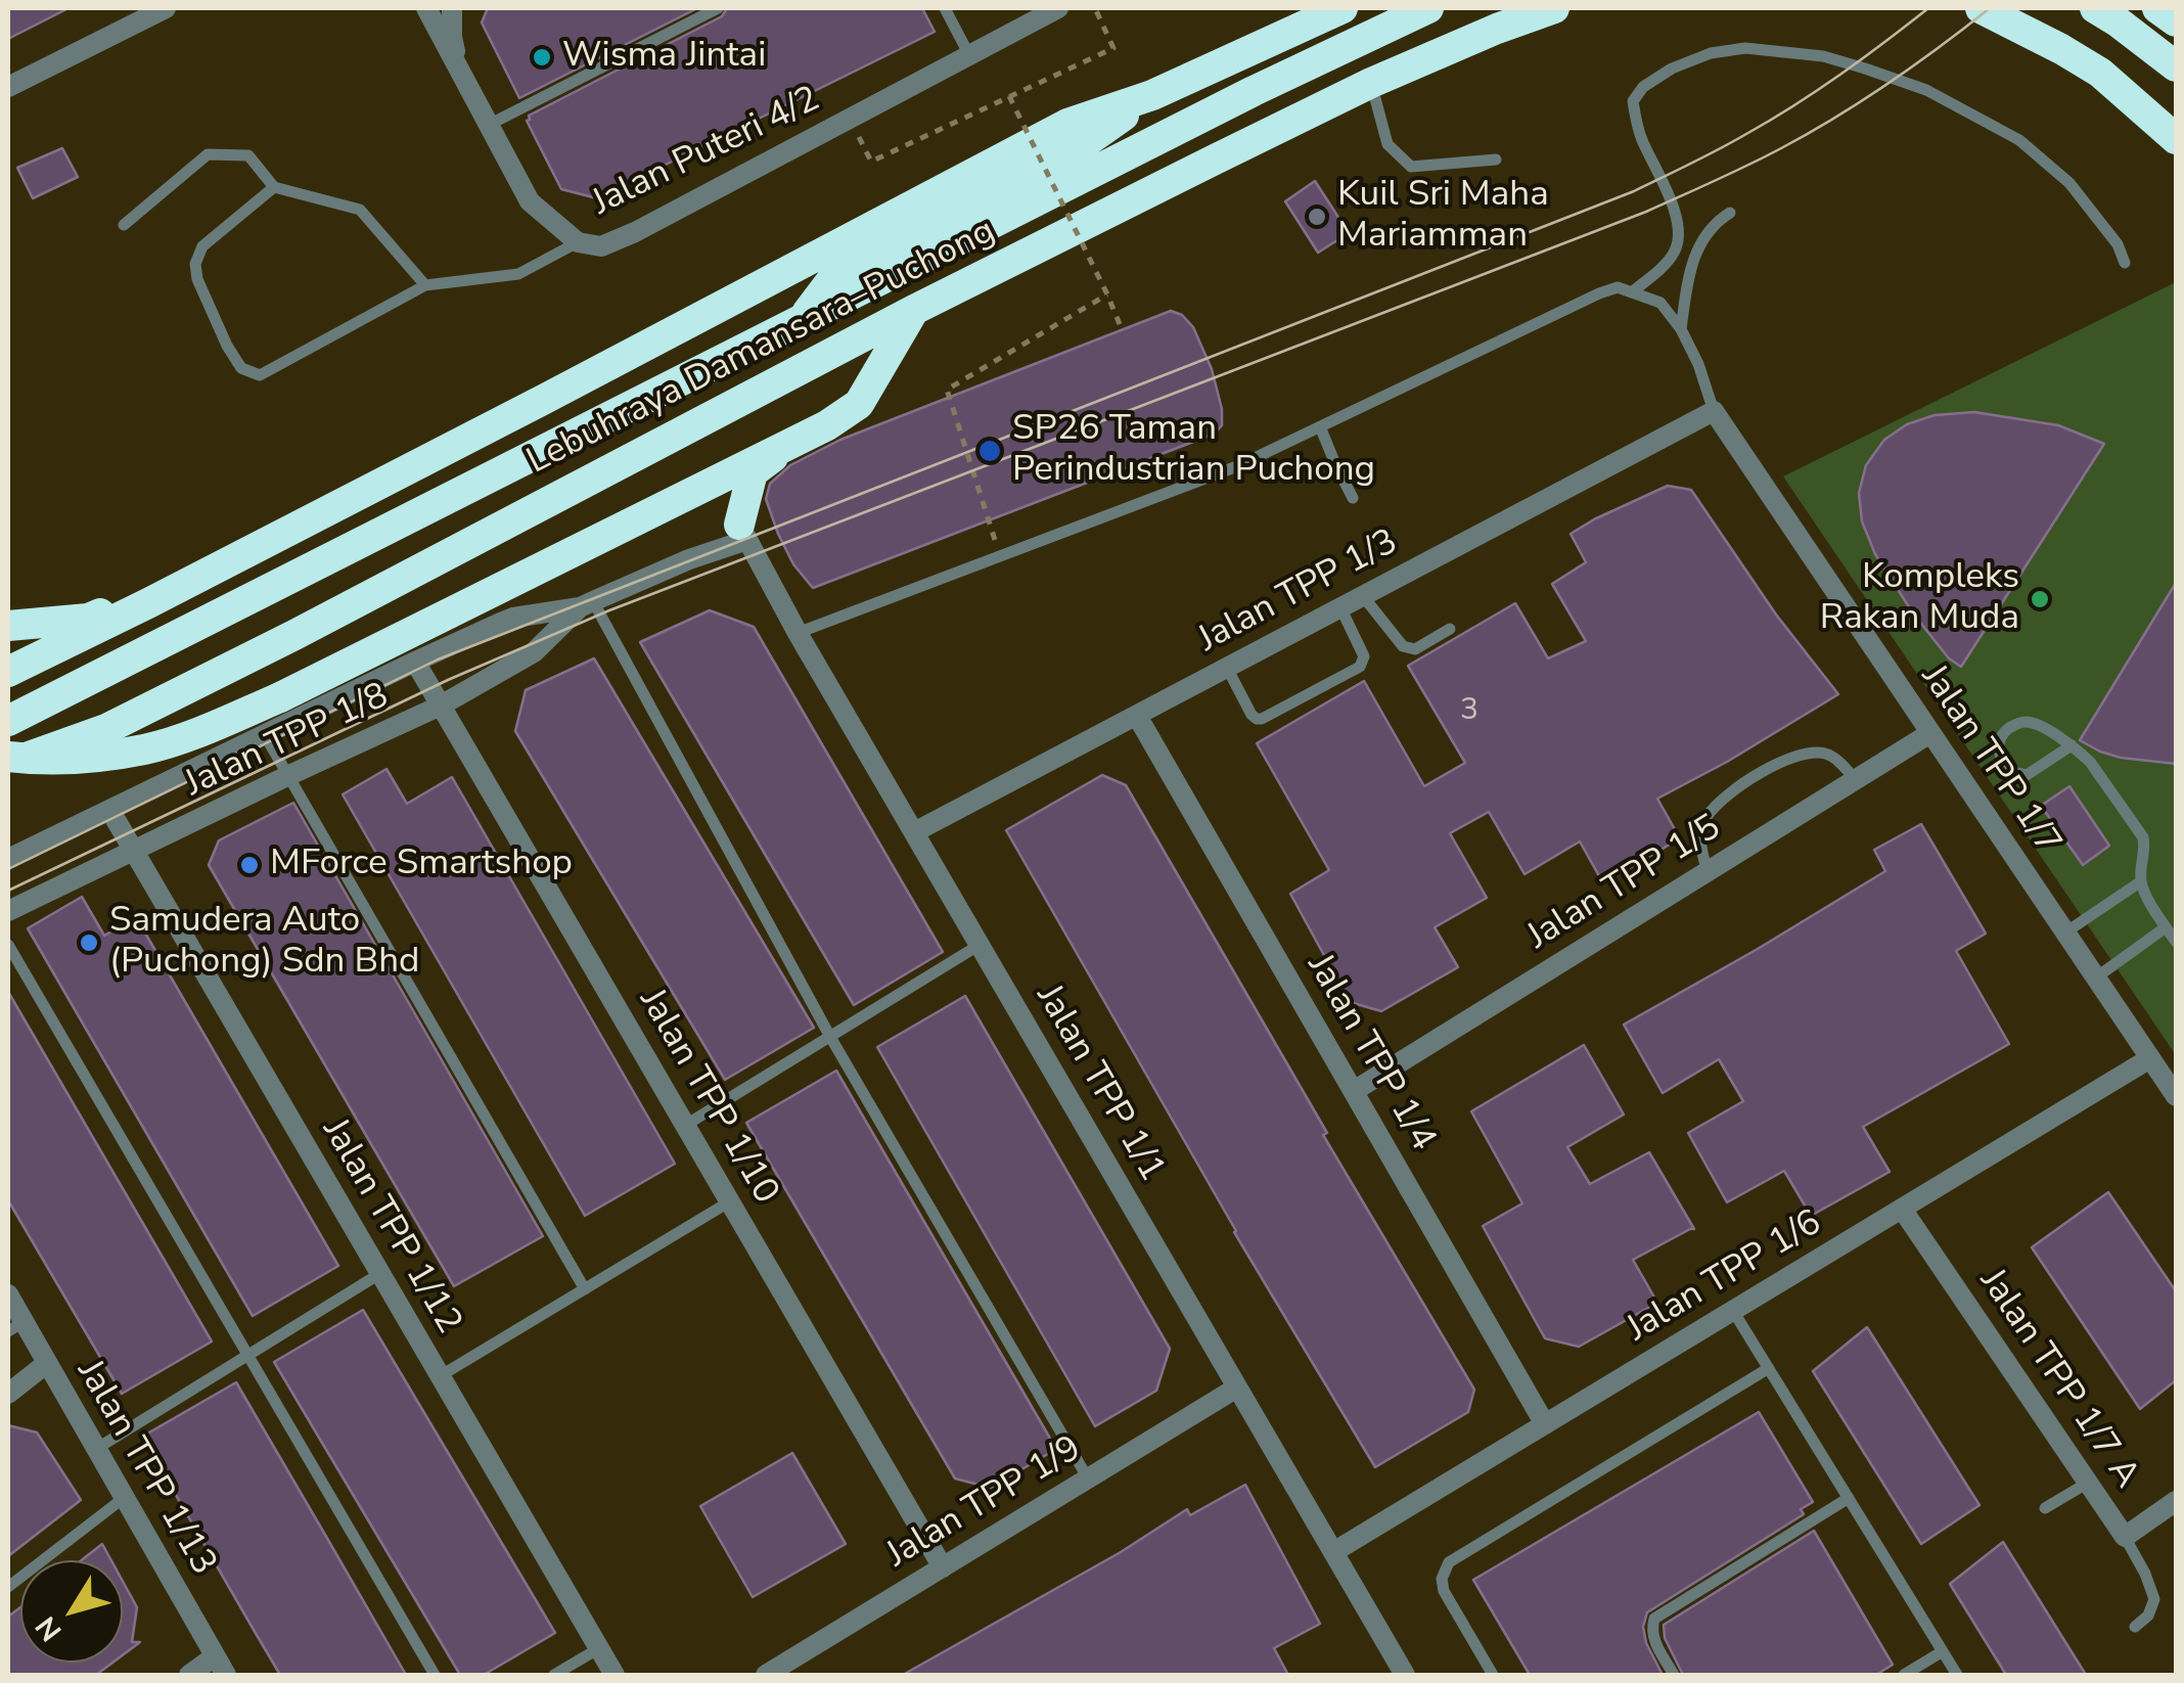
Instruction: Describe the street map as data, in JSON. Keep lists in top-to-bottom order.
{
  "streets": {
    "highway": ["Lebuhraya Damansara–Puchong"],
    "street": [
      "Jalan Puteri 4/2",
      "Jalan TPP 1/3",
      "Jalan TPP 1/8",
      "Jalan TPP 1/7",
      "Jalan TPP 1/5",
      "Jalan TPP 1/4",
      "Jalan TPP 1/1",
      "Jalan TPP 1/10",
      "Jalan TPP 1/12",
      "Jalan TPP 1/6",
      "Jalan TPP 1/7 A",
      "Jalan TPP 1/13",
      "Jalan TPP 1/9"
    ]
  },
  "crossings": [
    ["Jalan TPP 1/3", "Jalan TPP 1/7"],
    ["Jalan TPP 1/3", "Jalan TPP 1/4"],
    ["Jalan TPP 1/3", "Jalan TPP 1/1"],
    ["Jalan TPP 1/8", "Jalan TPP 1/1"],
    ["Jalan TPP 1/8", "Jalan TPP 1/10"],
    ["Jalan TPP 1/8", "Jalan TPP 1/12"],
    ["Jalan TPP 1/7", "Jalan TPP 1/5"],
    ["Jalan TPP 1/7", "Jalan TPP 1/6"],
    ["Jalan TPP 1/5", "Jalan TPP 1/4"],
    ["Jalan TPP 1/4", "Jalan TPP 1/6"],
    ["Jalan TPP 1/1", "Jalan TPP 1/6"],
    ["Jalan TPP 1/1", "Jalan TPP 1/9"],
    ["Jalan TPP 1/10", "Jalan TPP 1/9"],
    ["Jalan TPP 1/6", "Jalan TPP 1/7 A"]
  ],
  "places": [
    "Wisma Jintai",
    "Kuil Sri Maha Mariamman",
    "SP26 Taman Perindustrian Puchong",
    "Kompleks Rakan Muda",
    "MForce Smartshop",
    "Samudera Auto (Puchong) Sdn Bhd"
  ],
  "house_numbers": ["3"],
  "north": "bottom left"
}
